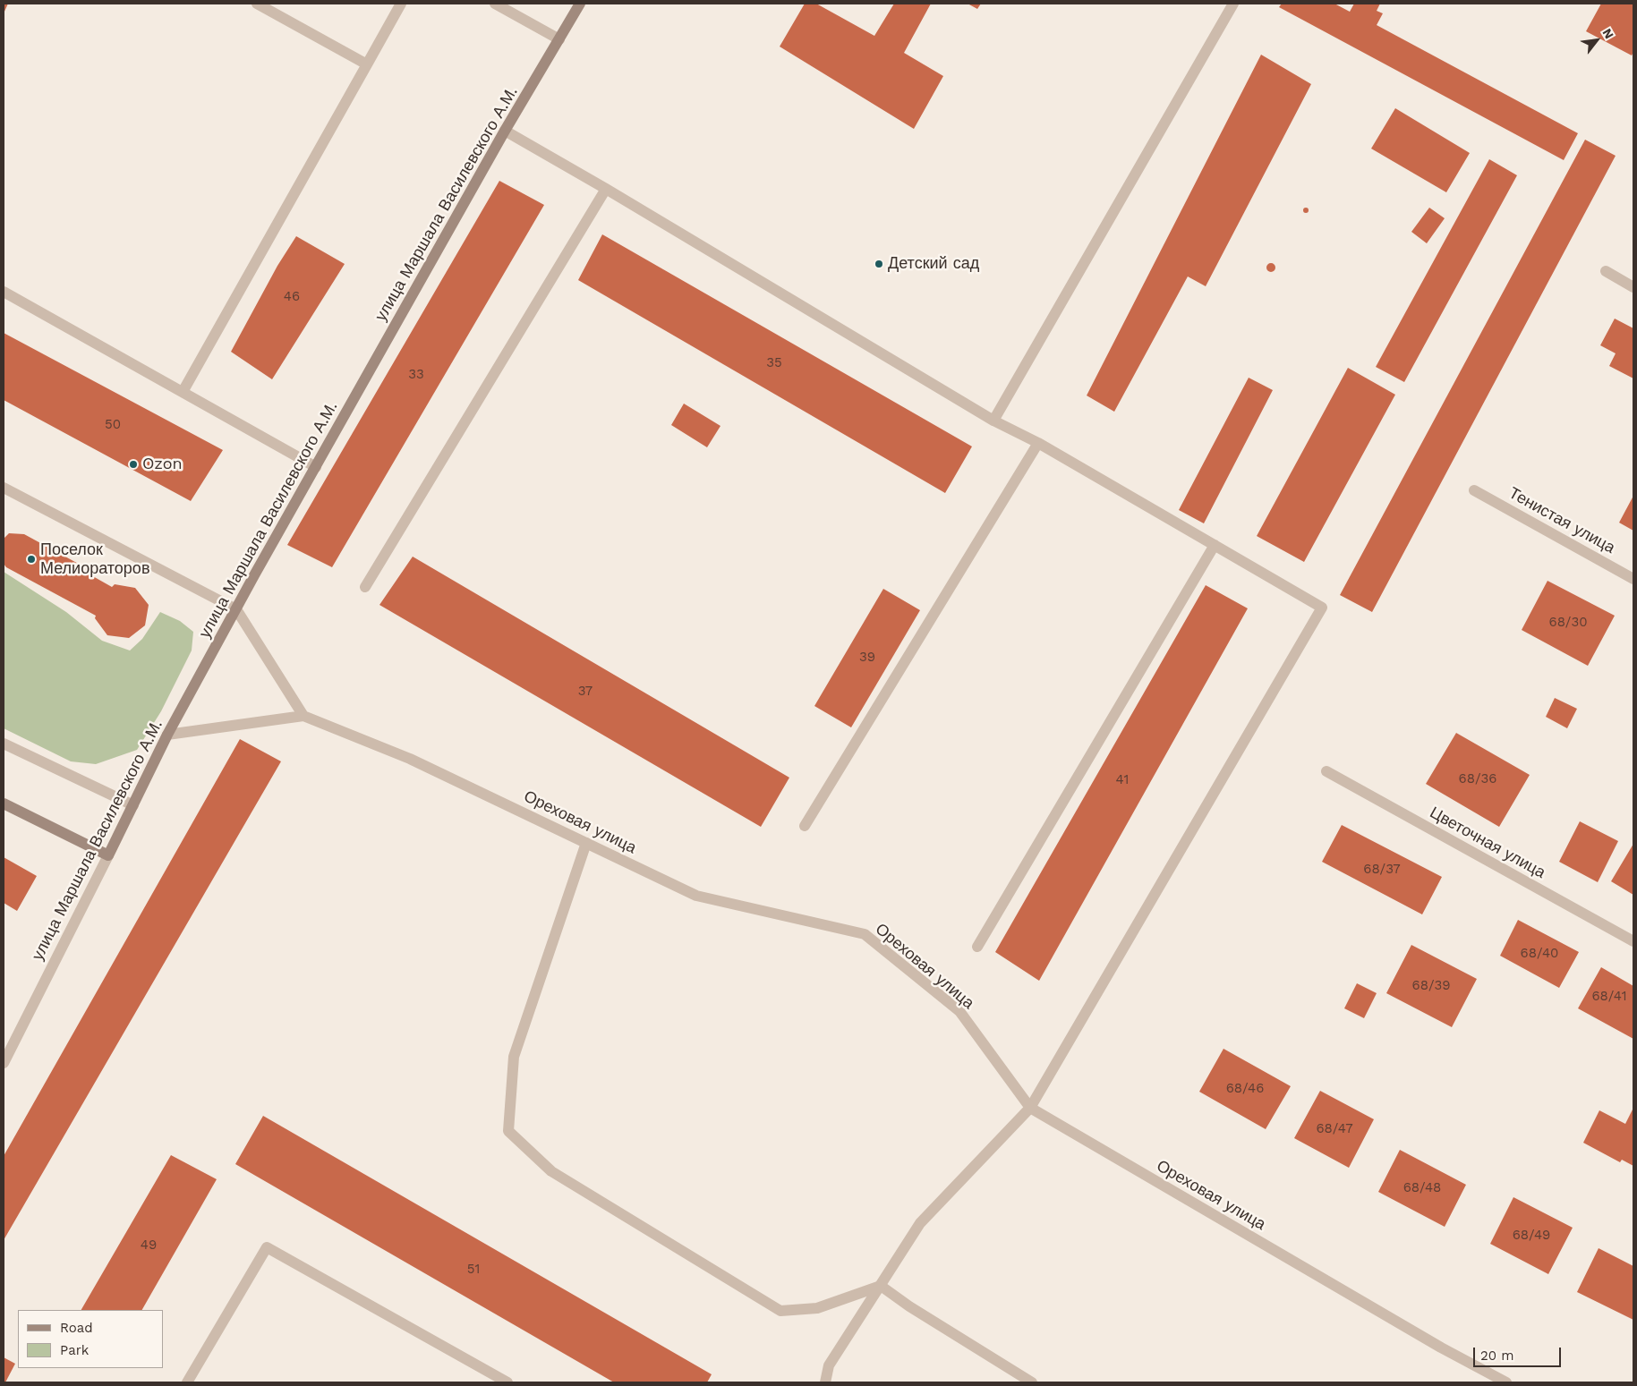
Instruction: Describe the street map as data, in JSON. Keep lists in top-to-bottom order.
{
  "streets": {
    "main road": ["улица Маршала Василевского А.М."],
    "street": ["Тенистая улица", "Ореховая улица", "Цветочная улица"]
  },
  "crossings": [
    ["улица Маршала Василевского А.М.", "Ореховая улица"]
  ],
  "places": ["Детский сад", "Ozon", "Поселок Мелиораторов"],
  "house_numbers": [
    "46",
    "35",
    "33",
    "50",
    "68/30",
    "39",
    "37",
    "68/36",
    "41",
    "68/37",
    "68/40",
    "68/39",
    "68/41",
    "68/46",
    "68/47",
    "68/48",
    "68/49",
    "49",
    "51"
  ],
  "legend": ["Road", "Park"],
  "scale_bar": "20 m",
  "north": "top right"
}
